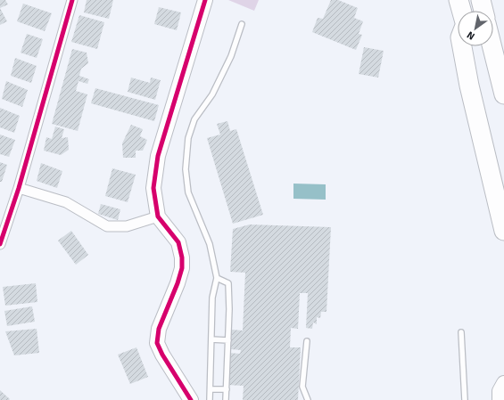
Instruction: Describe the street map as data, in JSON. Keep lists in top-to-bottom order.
{
  "north": "bottom left"
}
